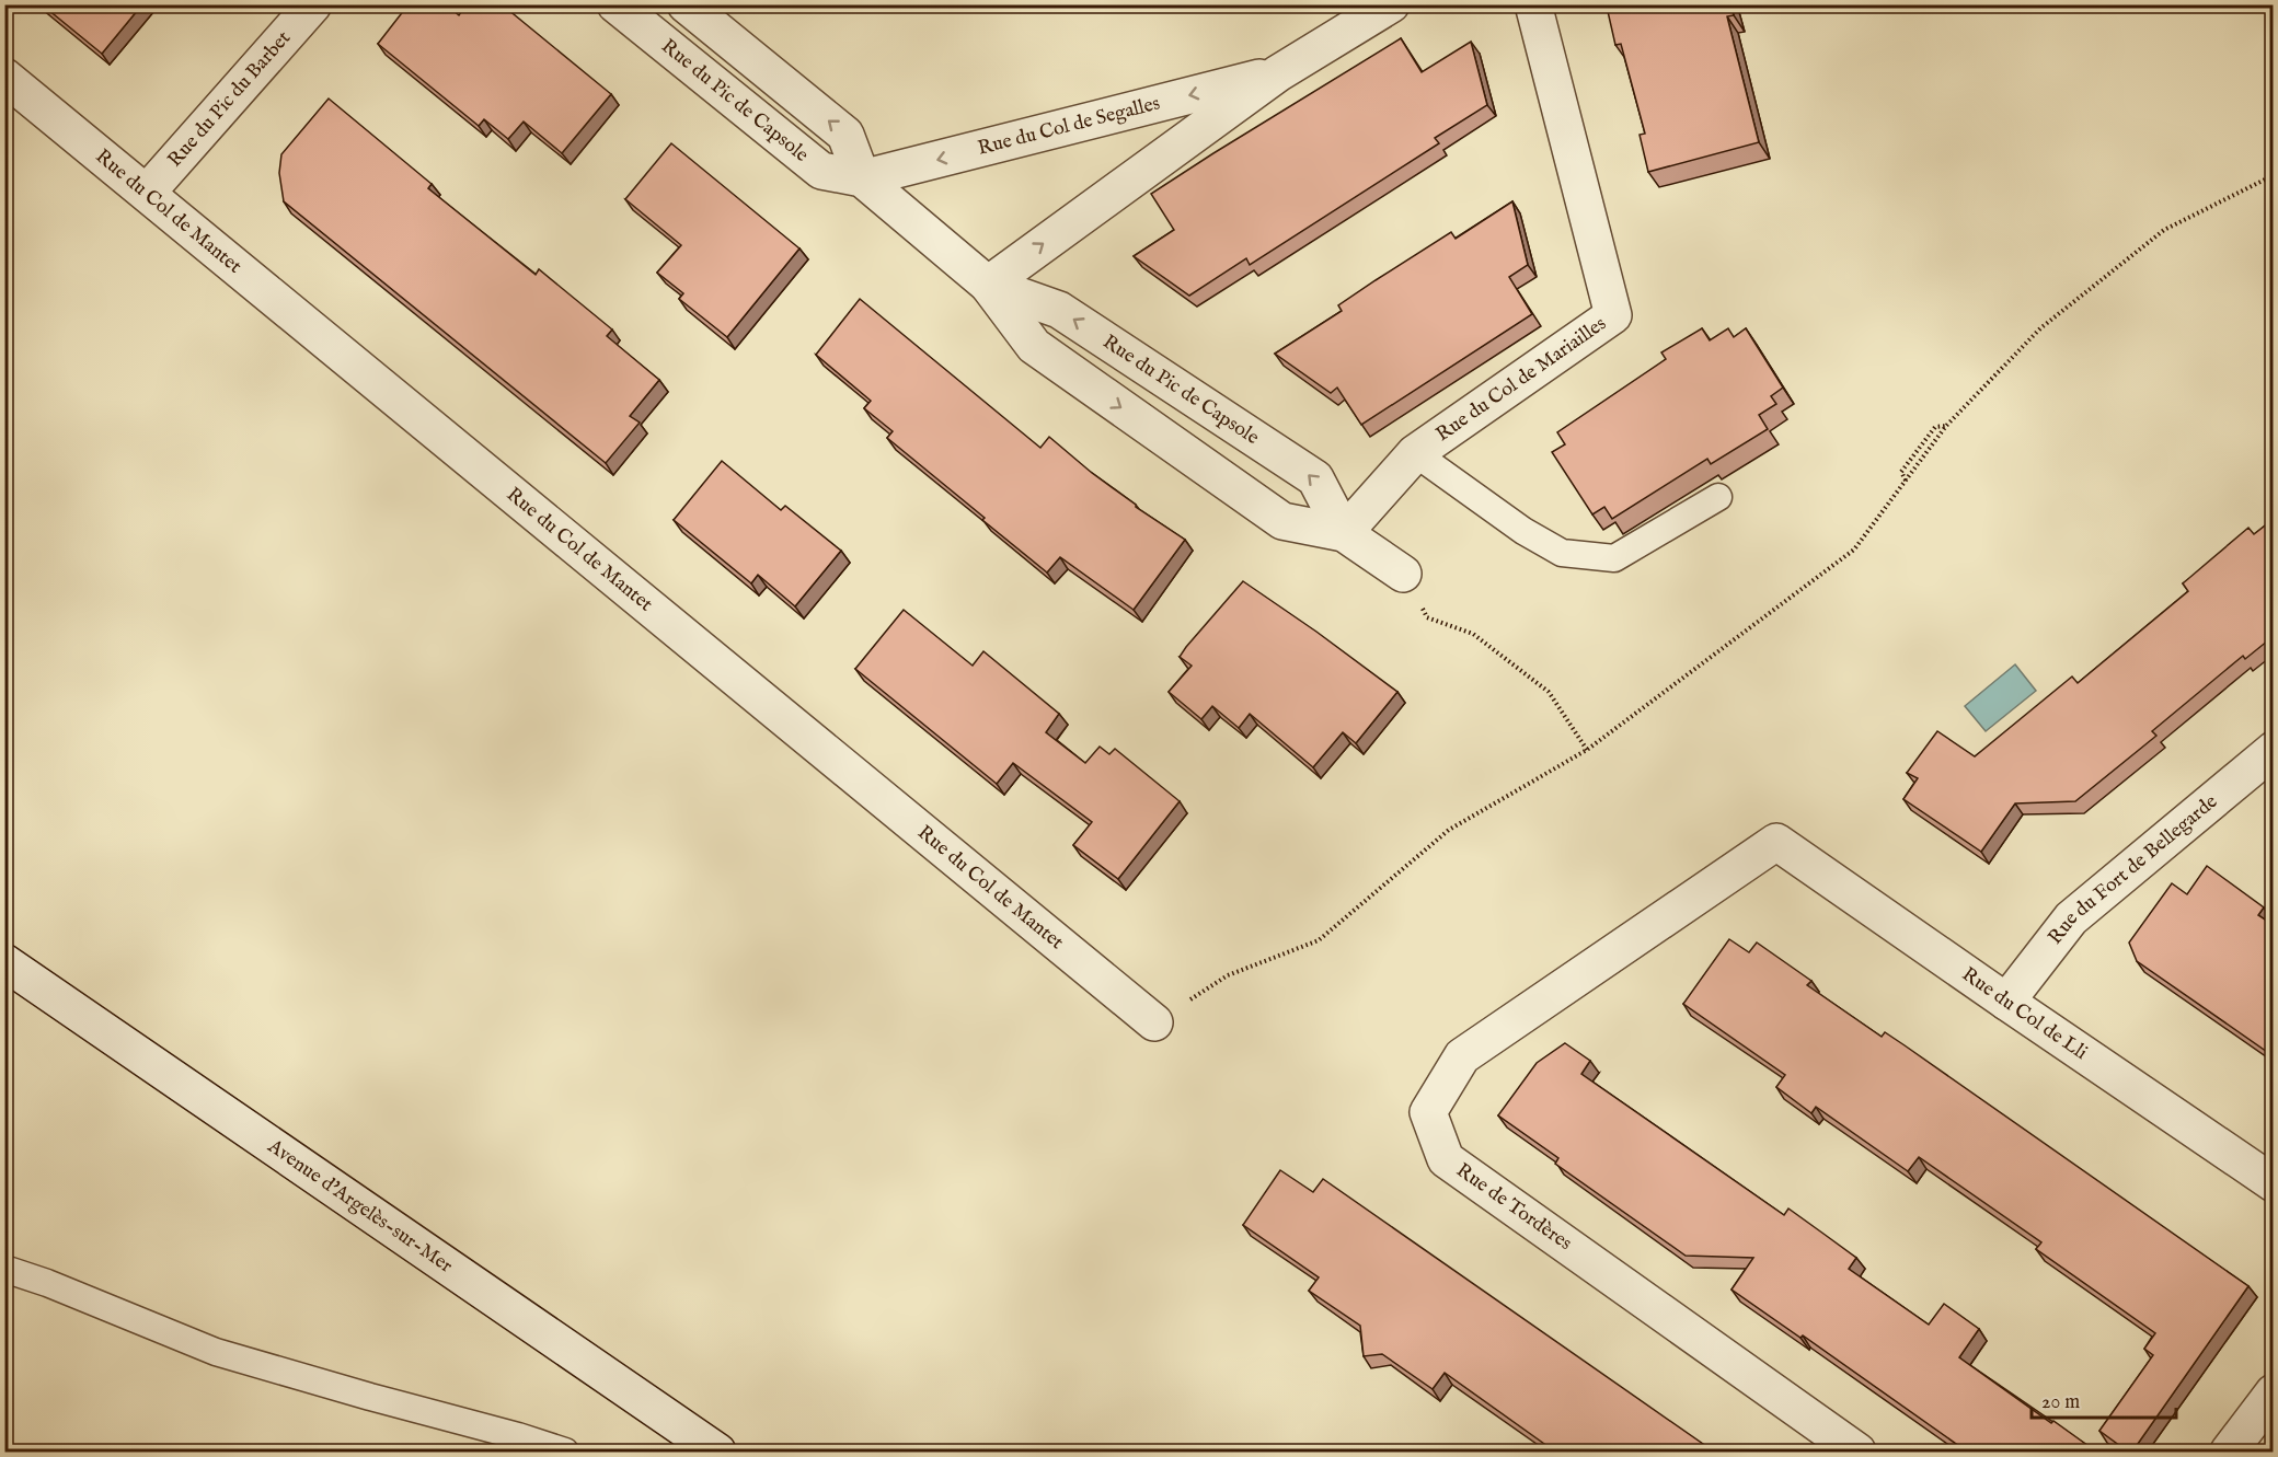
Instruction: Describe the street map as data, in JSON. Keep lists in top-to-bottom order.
{
  "streets": {
    "street": [
      "Rue du Pic du Barbet",
      "Rue du Pic de Capsole",
      "Rue du Col de Segalles",
      "Rue du Col de Mantet",
      "Rue du Col de Mariailles",
      "Rue du Fort de Bellegarde",
      "Rue du Col de Lli",
      "Avenue d'Argelès-sur-Mer",
      "Rue de Tordères"
    ]
  },
  "crossings": [
    ["Rue du Pic du Barbet", "Rue du Col de Mantet"],
    ["Rue du Pic de Capsole", "Rue du Col de Segalles"],
    ["Rue du Pic de Capsole", "Rue du Col de Mariailles"],
    ["Rue du Fort de Bellegarde", "Rue du Col de Lli"],
    ["Rue du Col de Lli", "Rue de Tordères"]
  ],
  "scale_bar": "20 m"
}
